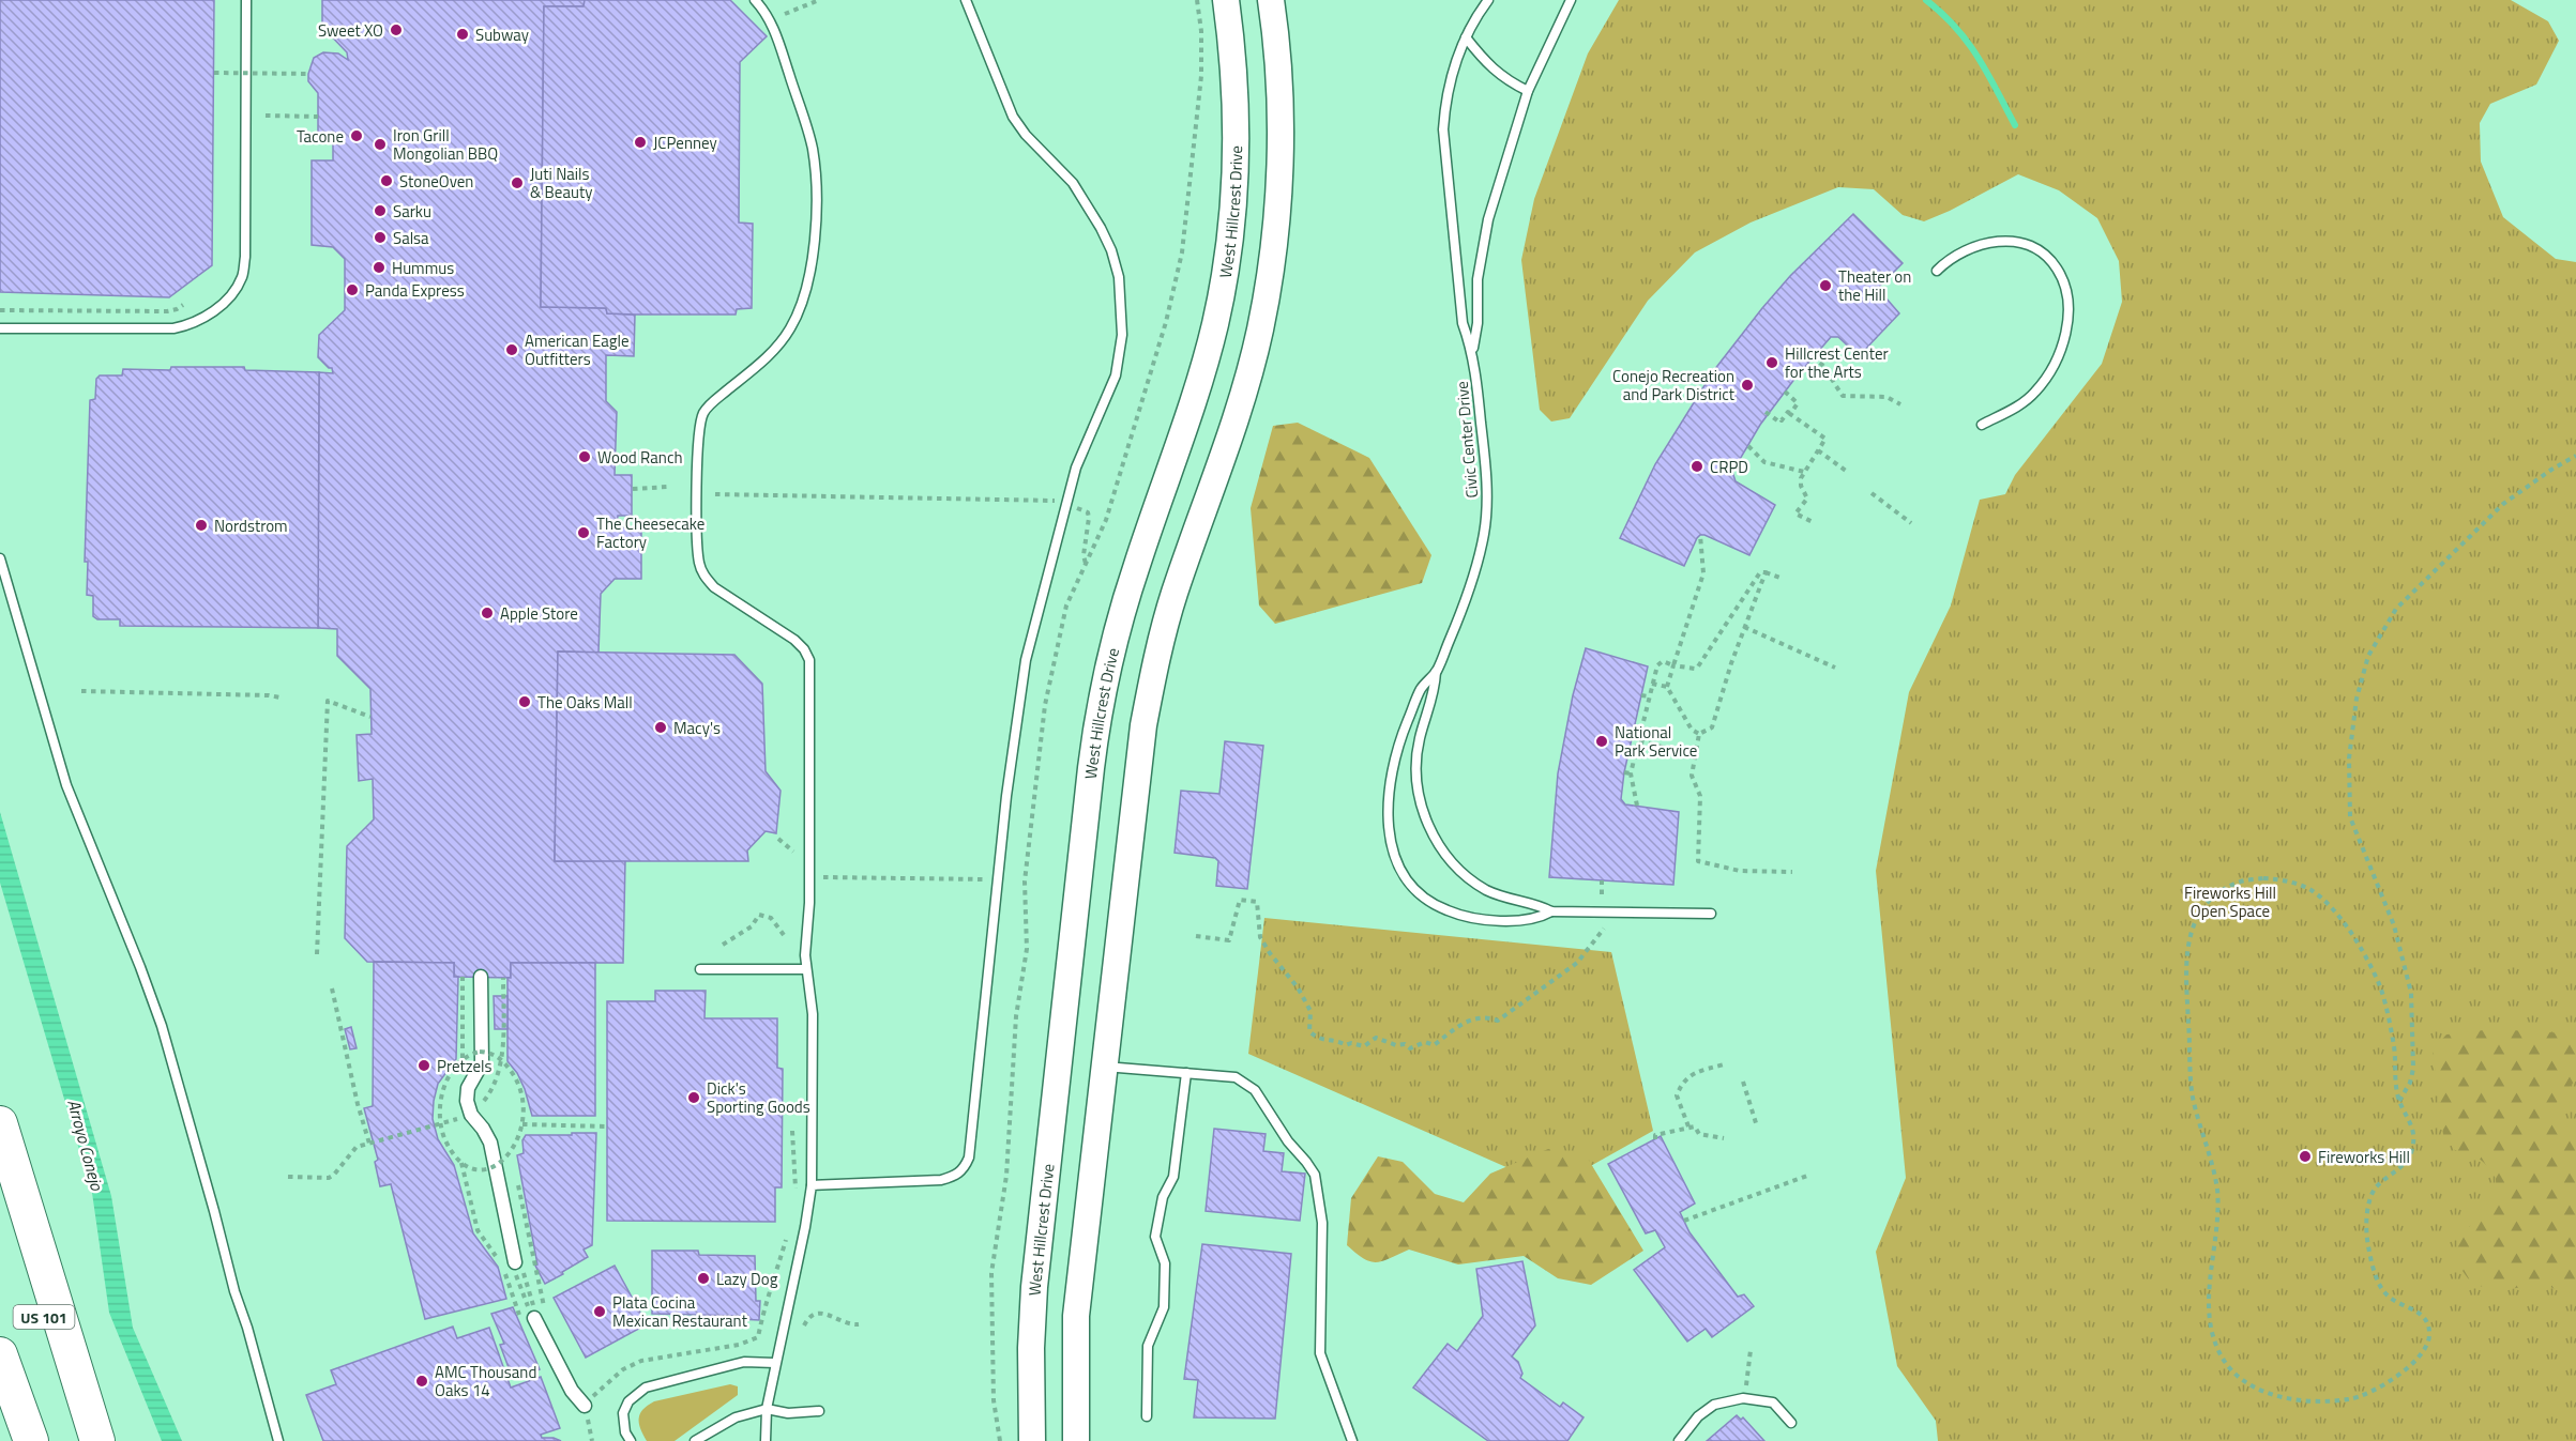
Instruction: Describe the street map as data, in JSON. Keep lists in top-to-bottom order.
{
  "streets": {
    "highway": ["US 101"],
    "main road": ["West Hillcrest Drive"],
    "lane": ["Civic Center Drive"]
  },
  "water": ["Arroyo Conejo"],
  "parks": ["Fireworks Hill Open Space"],
  "places": [
    "Sweet XO",
    "Subway",
    "Tacone",
    "JCPenney",
    "Iron Grill Mongolian BBQ",
    "StoneOven",
    "Juti Nails & Beauty",
    "Sarku",
    "Salsa",
    "Hummus",
    "Theater on the Hill",
    "Panda Express",
    "American Eagle Outfitters",
    "Hillcrest Center for the Arts",
    "Conejo Recreation and Park District",
    "Wood Ranch",
    "CRPD",
    "Nordstrom",
    "The Cheesecake Factory",
    "Apple Store",
    "The Oaks Mall",
    "Macy's",
    "National Park Service",
    "Pretzels",
    "Dick's Sporting Goods",
    "Fireworks Hill",
    "Lazy Dog",
    "Plata Cocina Mexican Restaurant",
    "AMC Thousand Oaks 14"
  ]
}
